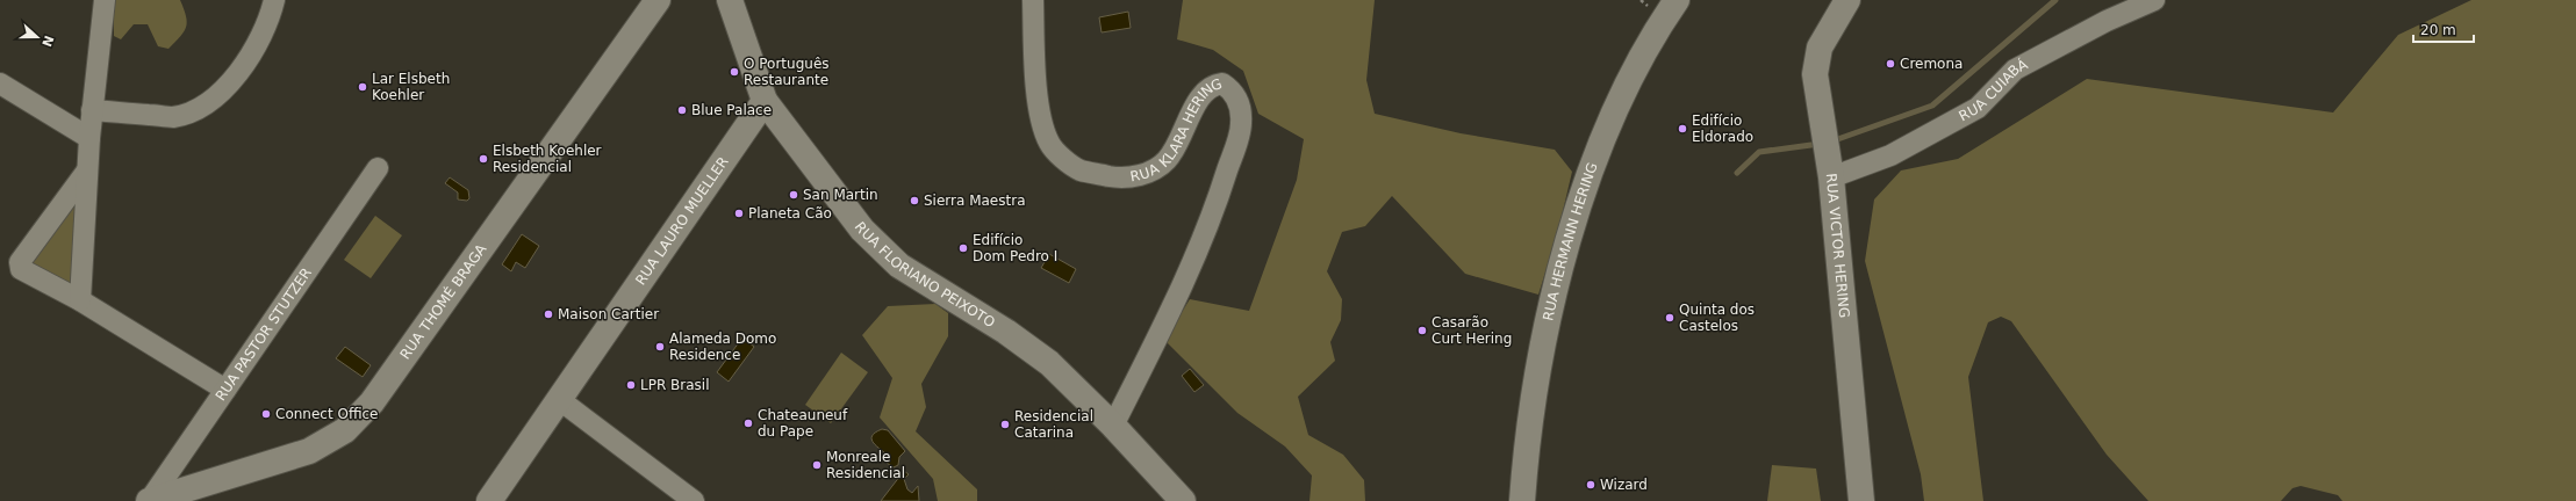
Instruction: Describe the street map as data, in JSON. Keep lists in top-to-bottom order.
{
  "streets": {
    "street": [
      "RUA CUIABÁ",
      "RUA KLARA HERING",
      "RUA LAURO MUELLER",
      "RUA HERMANN HERING",
      "RUA VICTOR HERING",
      "RUA FLORIANO PEIXOTO",
      "RUA THOMÉ BRAGA",
      "RUA PASTOR STUTZER"
    ]
  },
  "crossings": [
    ["RUA CUIABÁ", "RUA VICTOR HERING"],
    ["RUA KLARA HERING", "RUA FLORIANO PEIXOTO"],
    ["RUA LAURO MUELLER", "RUA FLORIANO PEIXOTO"],
    ["RUA THOMÉ BRAGA", "RUA PASTOR STUTZER"]
  ],
  "places": [
    "Cremona",
    "O Português Restaurante",
    "Lar Elsbeth Koehler",
    "Blue Palace",
    "Edifício Eldorado",
    "Elsbeth Koehler Residencial",
    "San Martin",
    "Sierra Maestra",
    "Planeta Cão",
    "Edifício Dom Pedro I",
    "Maison Cartier",
    "Quinta dos Castelos",
    "Casarão Curt Hering",
    "Alameda Domo Residence",
    "LPR Brasil",
    "Connect Office",
    "Chateauneuf du Pape",
    "Residencial Catarina",
    "Monreale Residencial",
    "Wizard"
  ],
  "scale_bar": "20 m",
  "north": "right"
}
